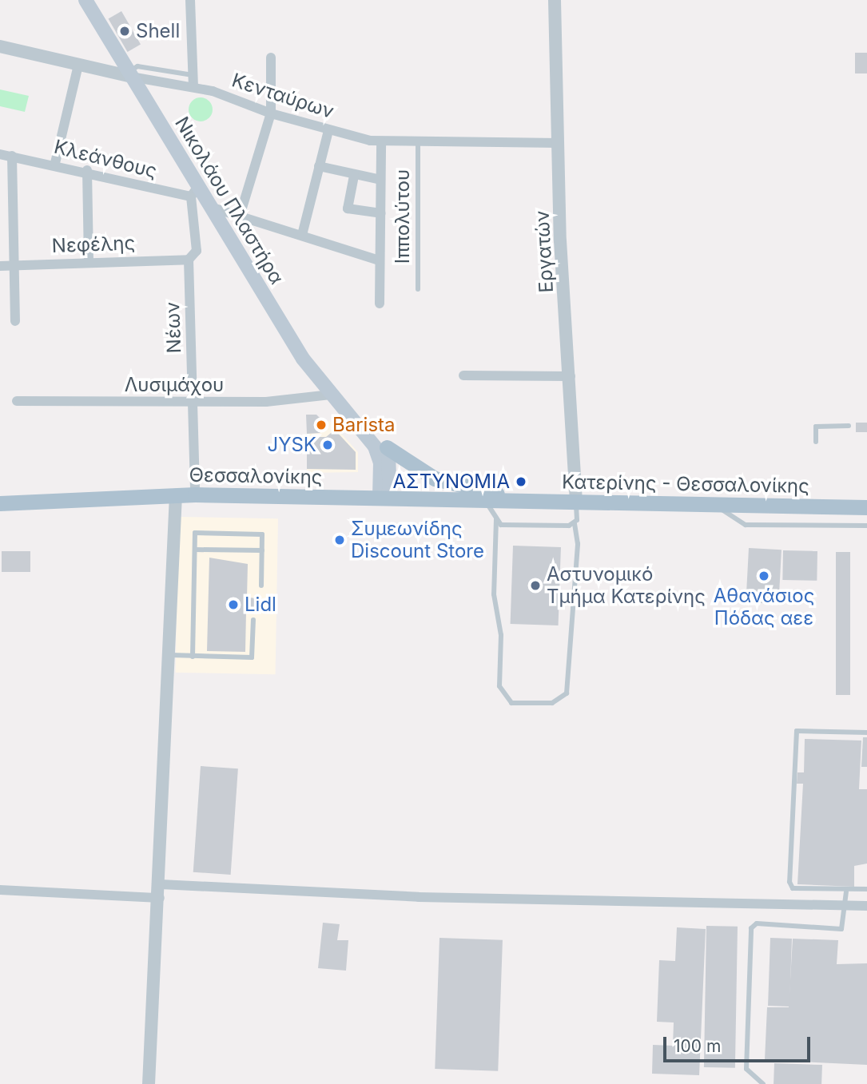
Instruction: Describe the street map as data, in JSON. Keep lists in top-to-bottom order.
{
  "streets": {
    "main road": ["Νικολάου Πλαστήρα", "Θεσσαλονίκης", "Κατερίνης - Θεσσαλονίκης"],
    "street": [
      "Κενταύρων",
      "Κλεάνθους",
      "Νεφέλης",
      "Εργατών",
      "Νέων",
      "Λυσιμάχου"
    ],
    "lane": ["Ιππολύτου"]
  },
  "crossings": [
    ["Κενταύρων", "Νικολάου Πλαστήρα"],
    ["Κενταύρων", "Ιππολύτου"],
    ["Κενταύρων", "Εργατών"],
    ["Κλεάνθους", "Νικολάου Πλαστήρα"],
    ["Κλεάνθους", "Νέων"],
    ["Νικολάου Πλαστήρα", "Νέων"],
    ["Νικολάου Πλαστήρα", "Λυσιμάχου"],
    ["Νικολάου Πλαστήρα", "Θεσσαλονίκης"],
    ["Νεφέλης", "Νέων"],
    ["Εργατών", "Κατερίνης - Θεσσαλονίκης"],
    ["Νέων", "Λυσιμάχου"],
    ["Νέων", "Θεσσαλονίκης"],
    ["Θεσσαλονίκης", "Κατερίνης - Θεσσαλονίκης"]
  ],
  "places": [
    "Shell",
    "Barista",
    "JYSK",
    "ΑΣΤΥΝΟΜΙΑ",
    "Συμεωνίδης Discount Store",
    "Αθανάσιος Πόδας αεε",
    "Αστυνομικό Τμήμα Κατερίνης",
    "Lidl"
  ],
  "scale_bar": "100 m"
}
